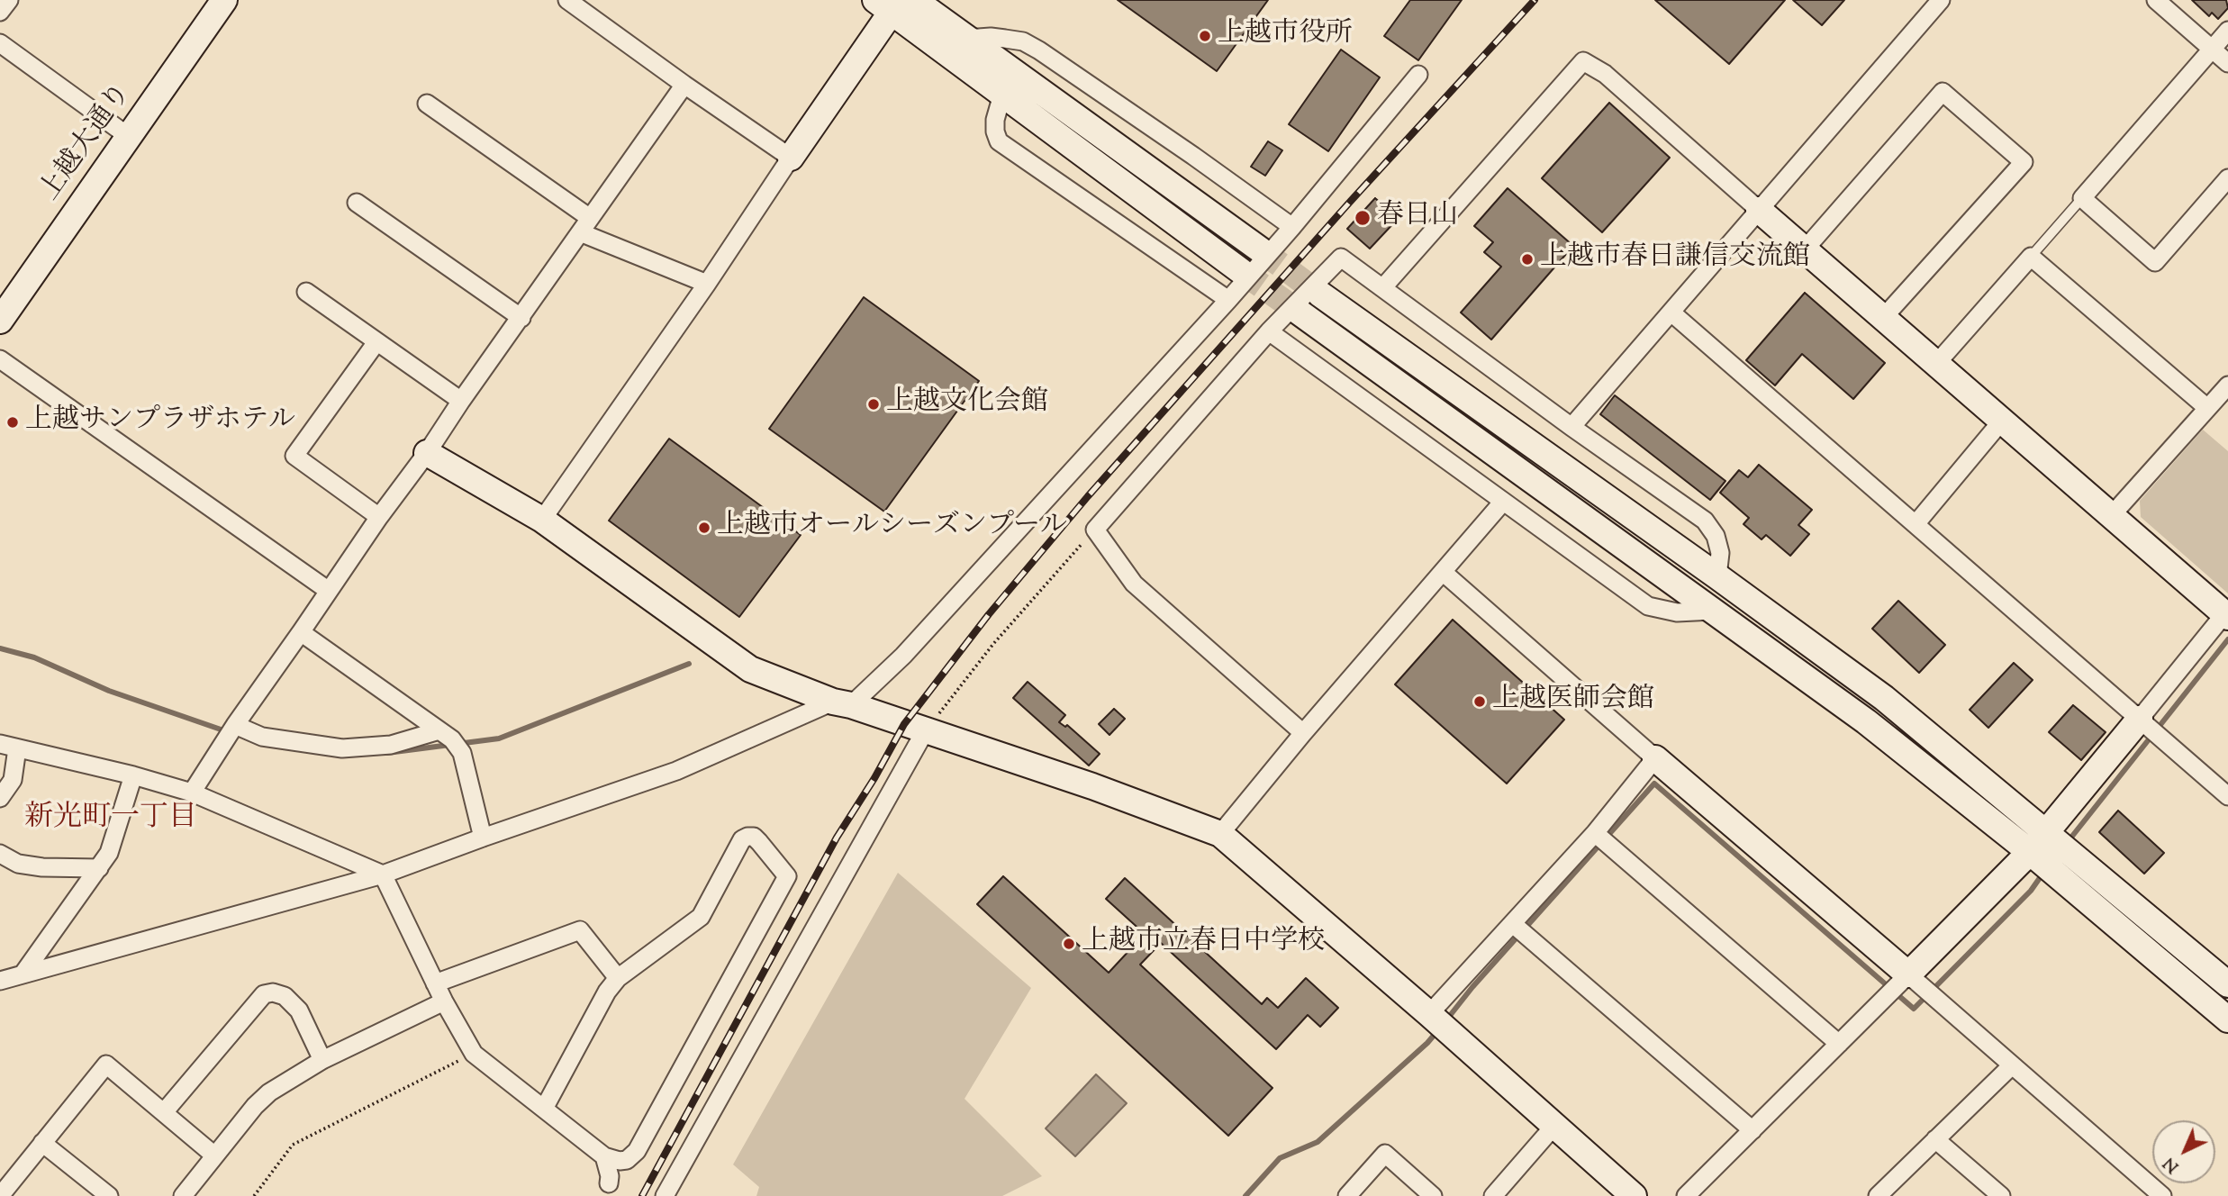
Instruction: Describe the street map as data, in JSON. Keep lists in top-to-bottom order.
{
  "streets": {
    "street": ["上越大通り"]
  },
  "districts": ["新光町一丁目"],
  "places": [
    "上越市役所",
    "春日山",
    "上越市春日謙信交流館",
    "上越文化会館",
    "上越サンプラザホテル",
    "上越市オールシーズンプール",
    "上越医師会館",
    "上越市立春日中学校"
  ],
  "north": "bottom left"
}
